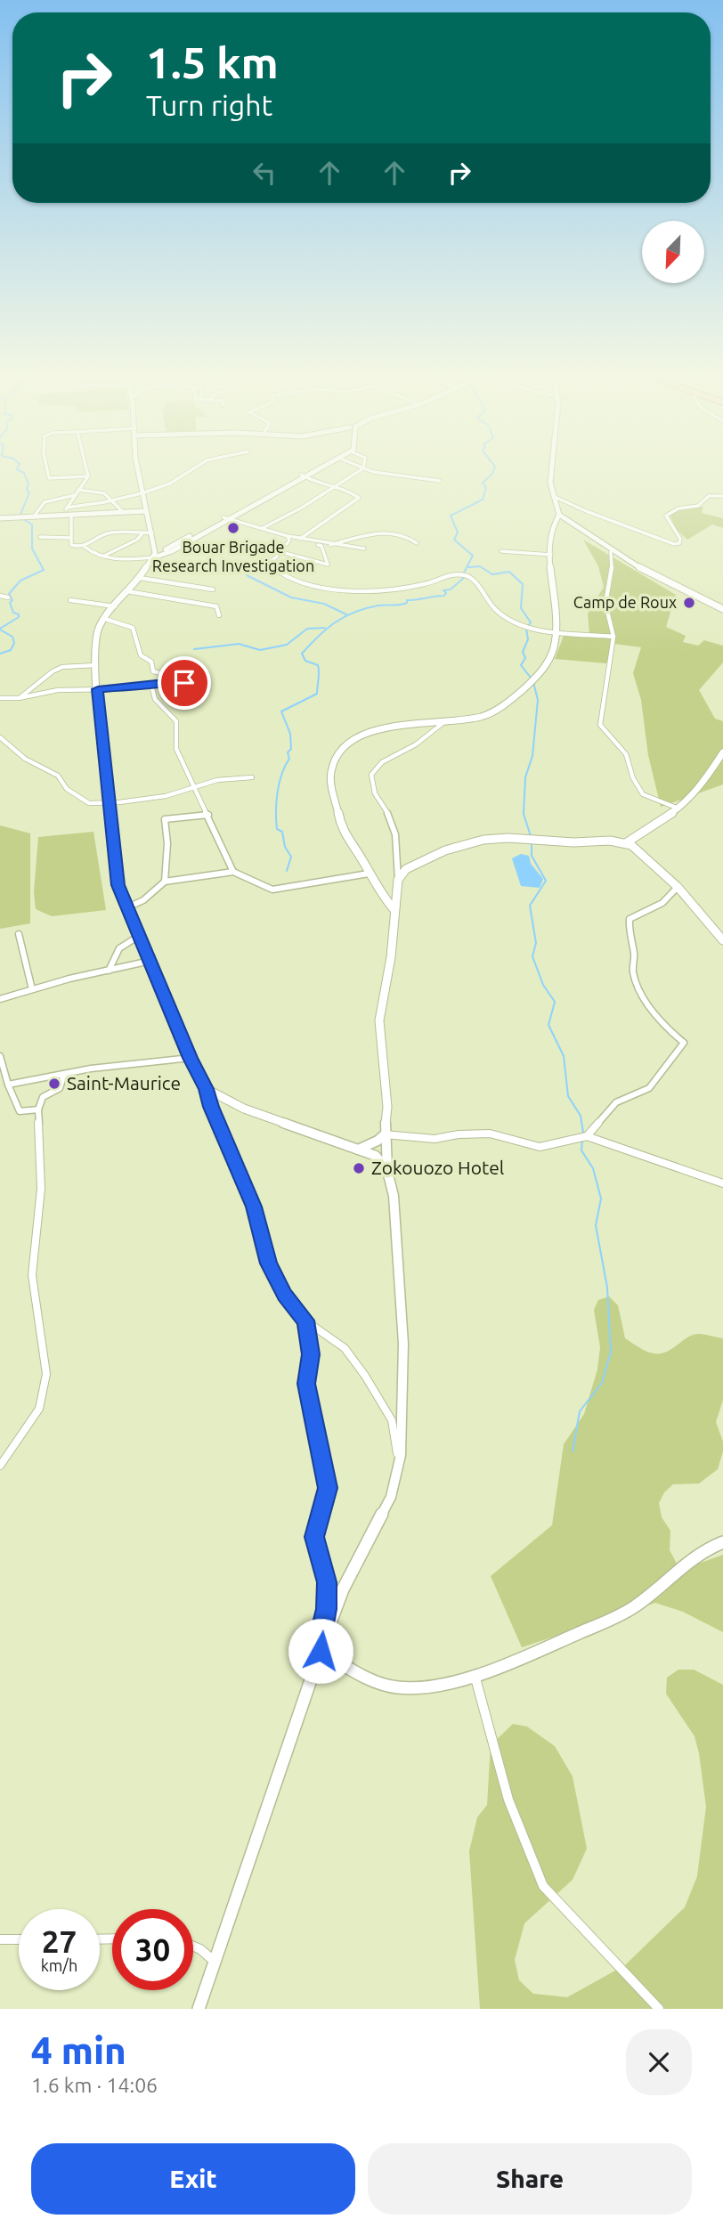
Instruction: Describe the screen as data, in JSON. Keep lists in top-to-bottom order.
{
  "places": [
    "Bouar Brigade Research Investigation",
    "Camp de Roux",
    "Saint-Maurice",
    "Zokouozo Hotel"
  ],
  "north": "bottom left",
  "page": {
    "turn": ["1.5 km", "Turn right"],
    "speed": "27 km/h",
    "limit": "30",
    "heading": ["4 min", "1.6 km · 14:06"],
    "buttons": ["Exit", "Share"]
  }
}
